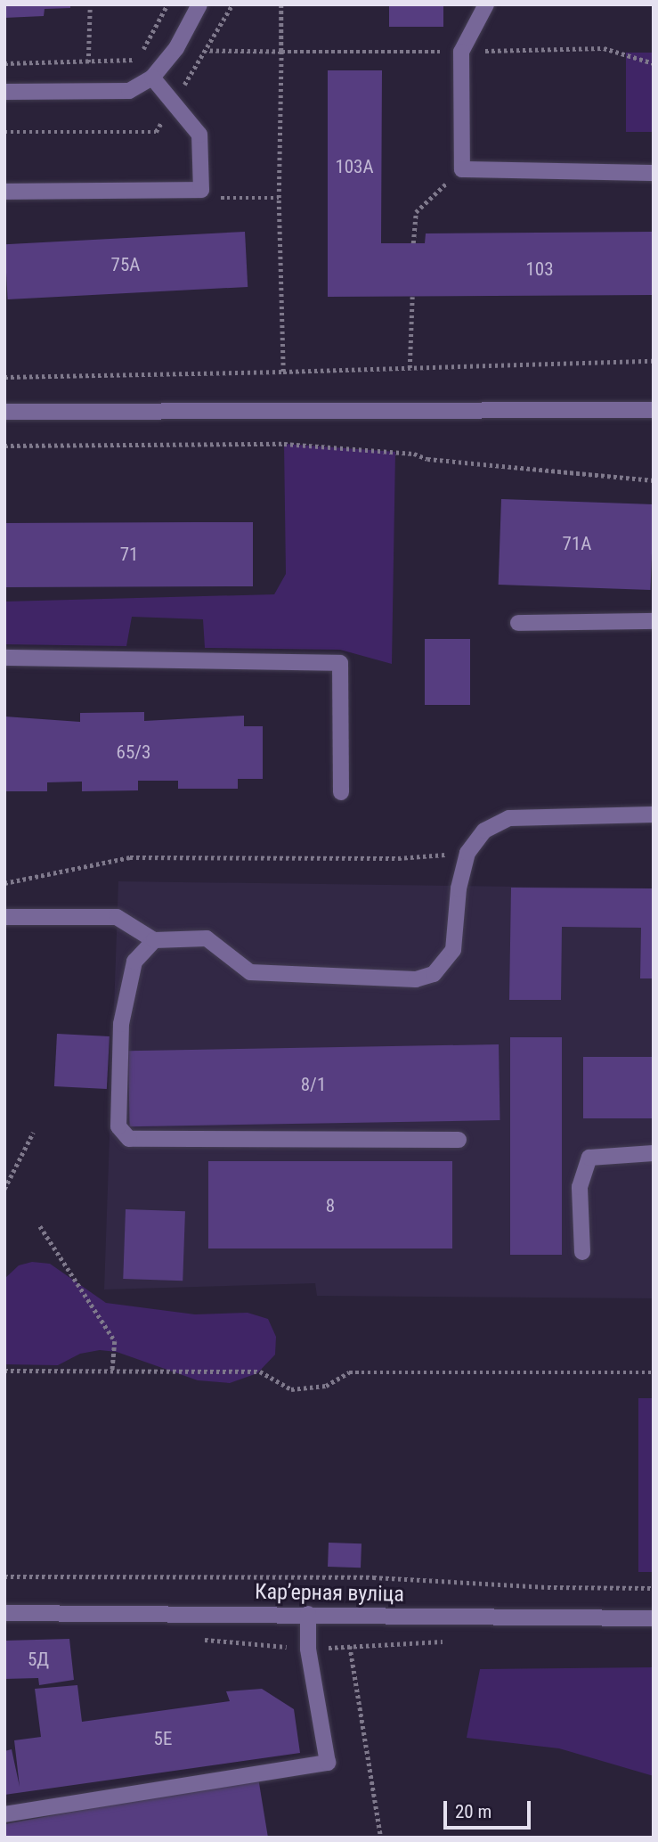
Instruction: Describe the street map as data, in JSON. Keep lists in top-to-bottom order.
{
  "streets": {
    "street": ["Карʼерная вуліца"]
  },
  "house_numbers": [
    "103А",
    "75А",
    "103",
    "71A",
    "71",
    "65/3",
    "8/1",
    "8",
    "5Д",
    "5Е"
  ],
  "scale_bar": "20 m"
}
